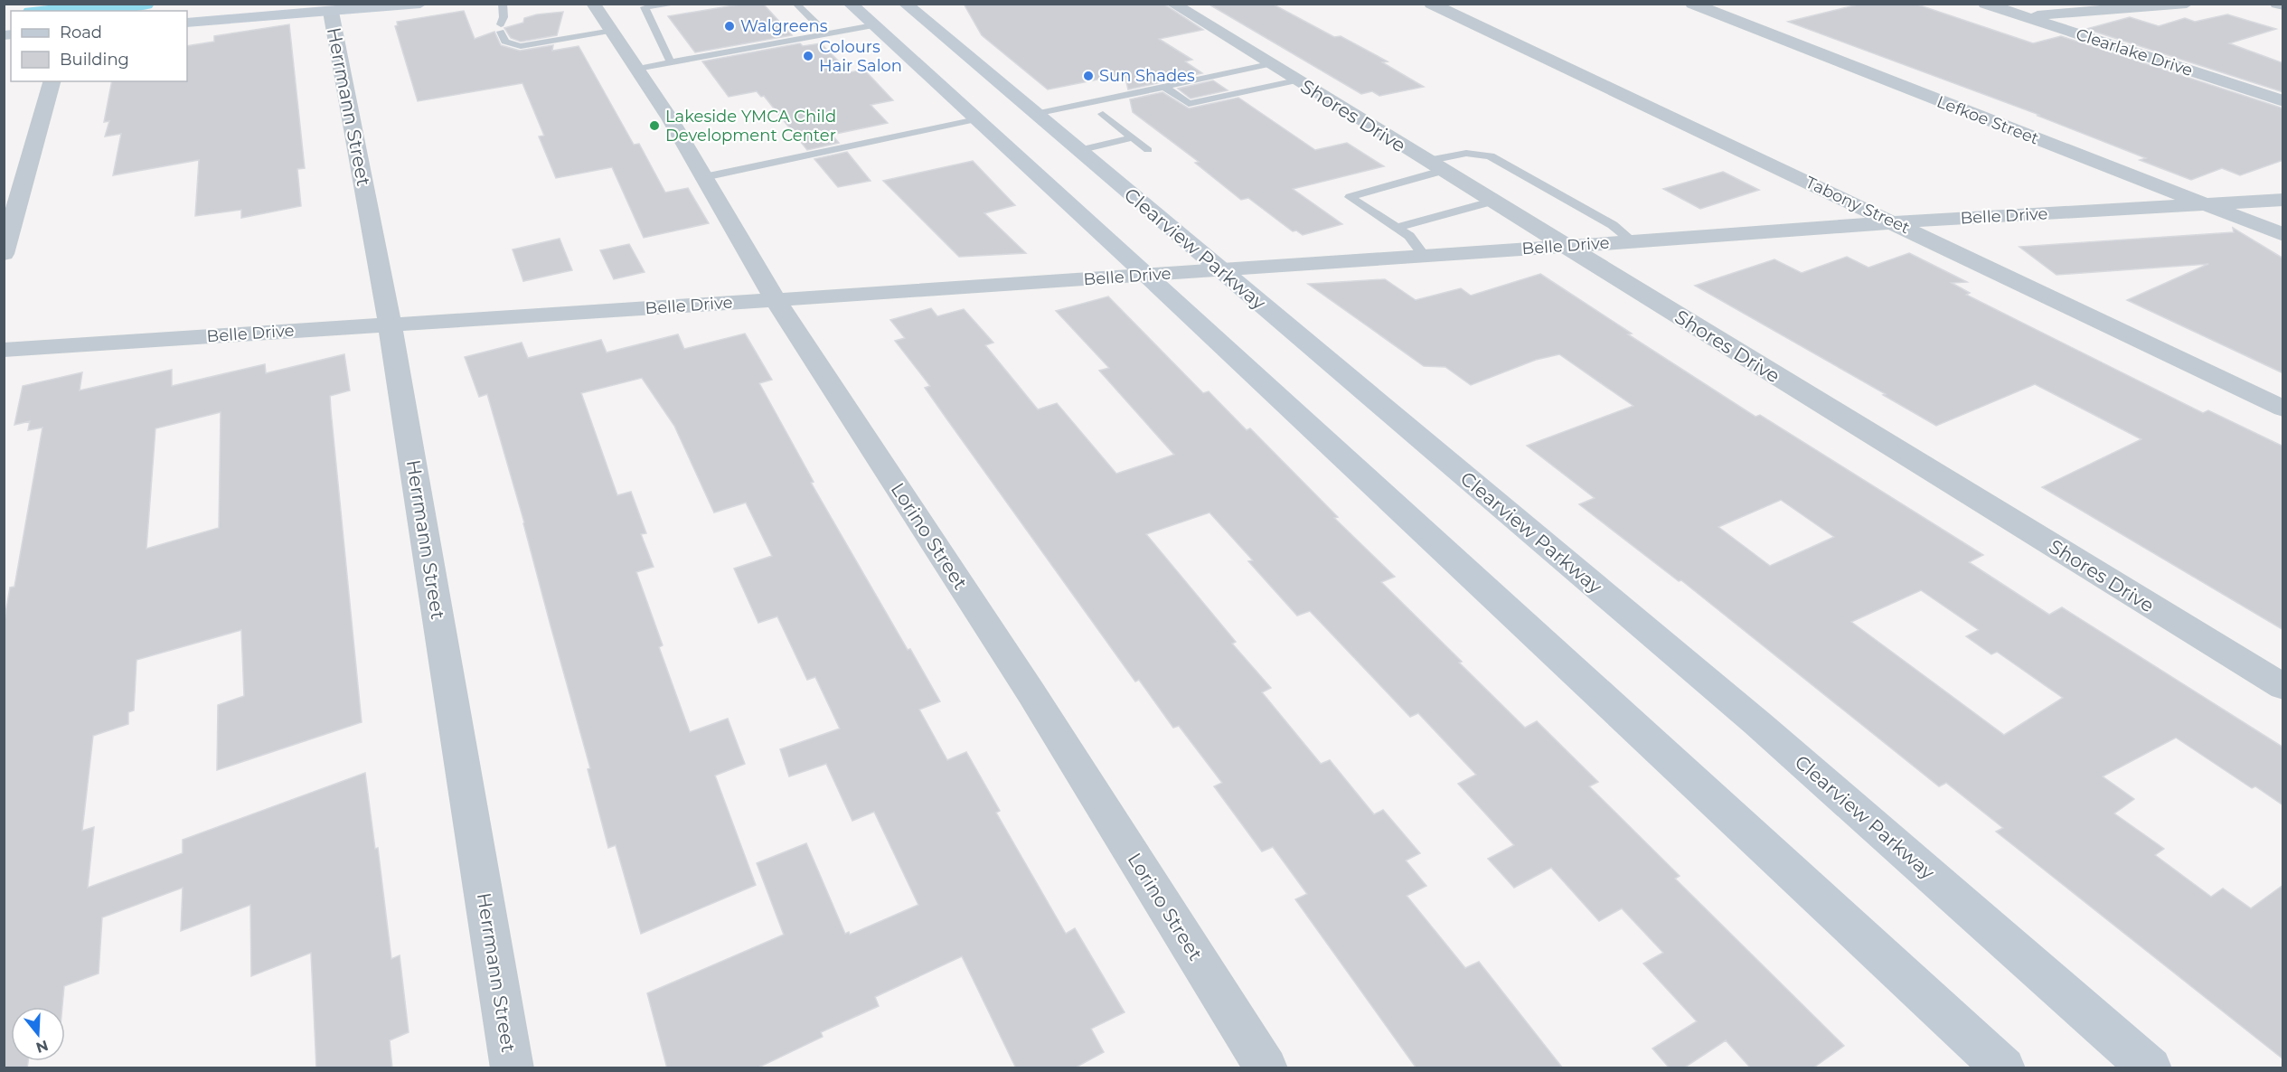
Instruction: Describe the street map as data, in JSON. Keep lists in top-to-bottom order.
{
  "streets": {
    "street": [
      "Clearlake Drive",
      "Herrmann Street",
      "Shores Drive",
      "Lefkoe Street",
      "Tabony Street",
      "Belle Drive",
      "Clearview Parkway",
      "Lorino Street"
    ]
  },
  "crossings": [
    ["Herrmann Street", "Belle Drive"],
    ["Shores Drive", "Belle Drive"],
    ["Lefkoe Street", "Belle Drive"],
    ["Tabony Street", "Belle Drive"],
    ["Belle Drive", "Clearview Parkway"],
    ["Belle Drive", "Lorino Street"]
  ],
  "places": [
    "Walgreens",
    "Colours Hair Salon",
    "Sun Shades",
    "Lakeside YMCA Child Development Center"
  ],
  "legend": ["Road", "Building"],
  "north": "bottom"
}
